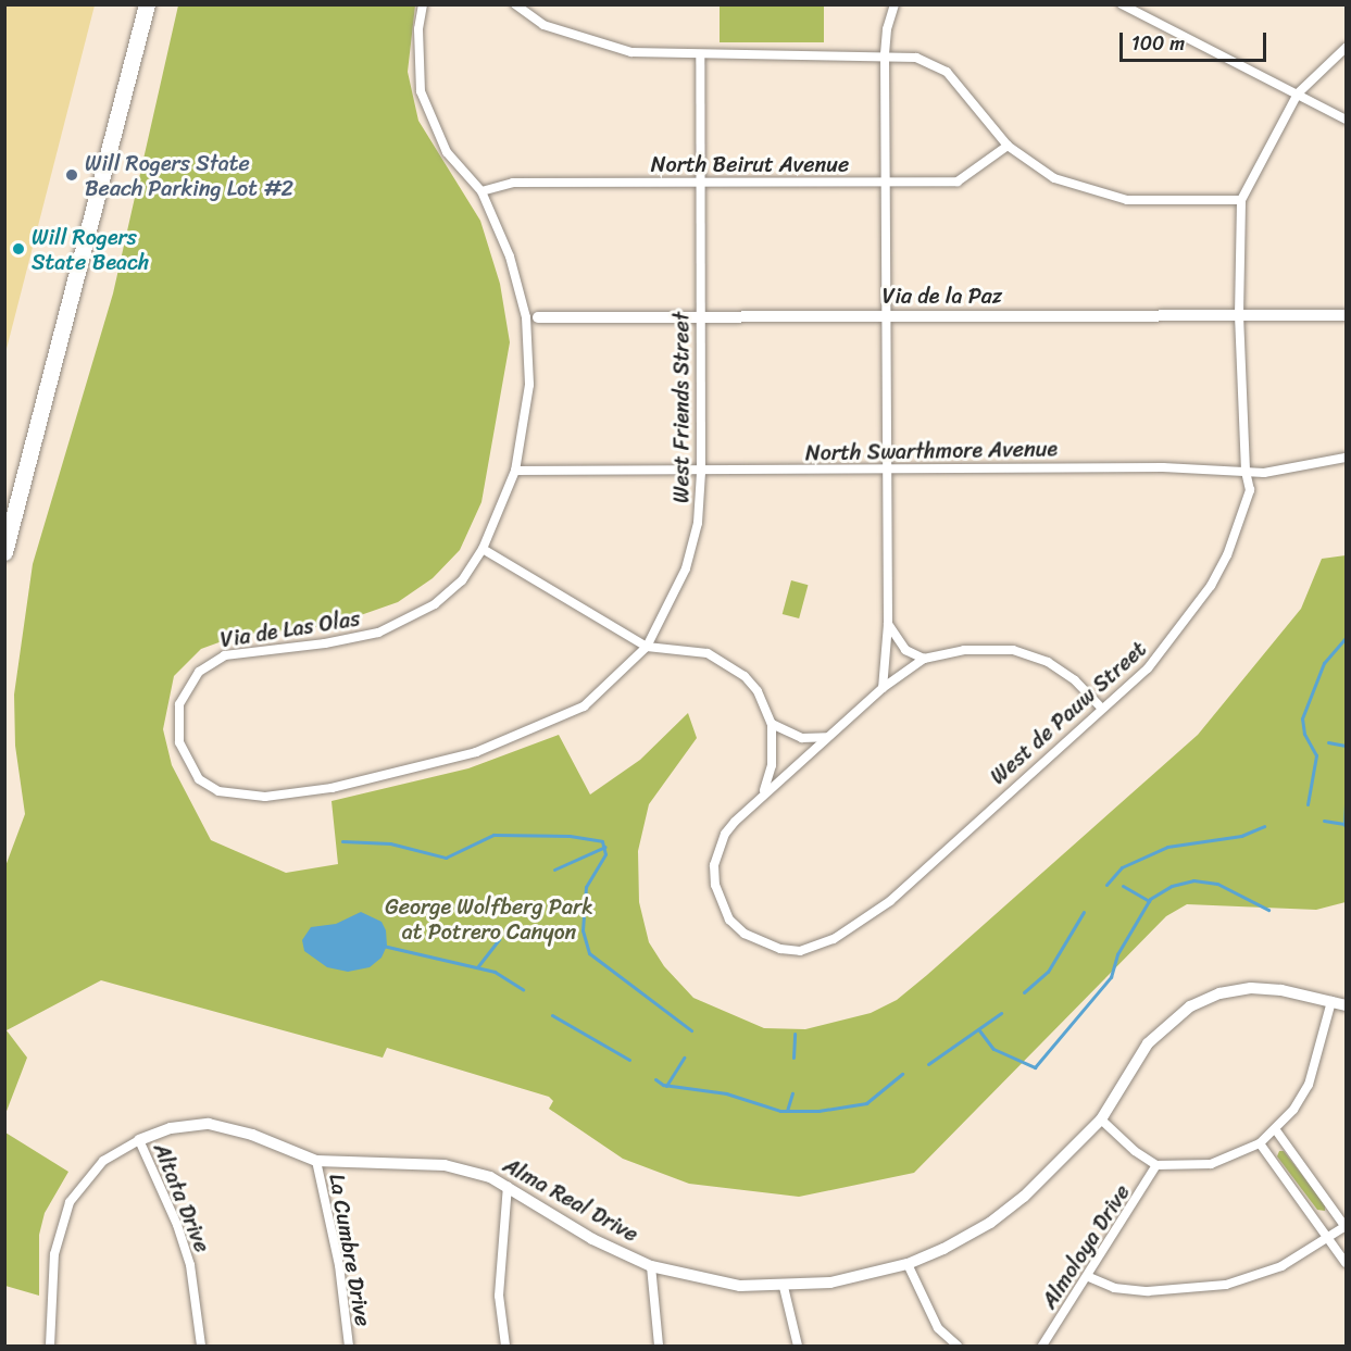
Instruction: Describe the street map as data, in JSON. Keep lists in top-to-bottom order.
{
  "streets": {
    "street": [
      "North Beirut Avenue",
      "Via de la Paz",
      "West Friends Street",
      "North Swarthmore Avenue",
      "Via de Las Olas",
      "West de Pauw Street",
      "Altata Drive",
      "Alma Real Drive",
      "Almoloya Drive",
      "La Cumbre Drive"
    ]
  },
  "crossings": [
    ["North Beirut Avenue", "West Friends Street"],
    ["North Beirut Avenue", "Via de Las Olas"],
    ["Via de la Paz", "West Friends Street"],
    ["West Friends Street", "North Swarthmore Avenue"],
    ["West Friends Street", "Via de Las Olas"],
    ["North Swarthmore Avenue", "Via de Las Olas"],
    ["Altata Drive", "Alma Real Drive"],
    ["Alma Real Drive", "La Cumbre Drive"]
  ],
  "parks": ["George Wolfberg Park at Potrero Canyon"],
  "places": ["Will Rogers State Beach Parking Lot #2", "Will Rogers State Beach"],
  "scale_bar": "100 m"
}
